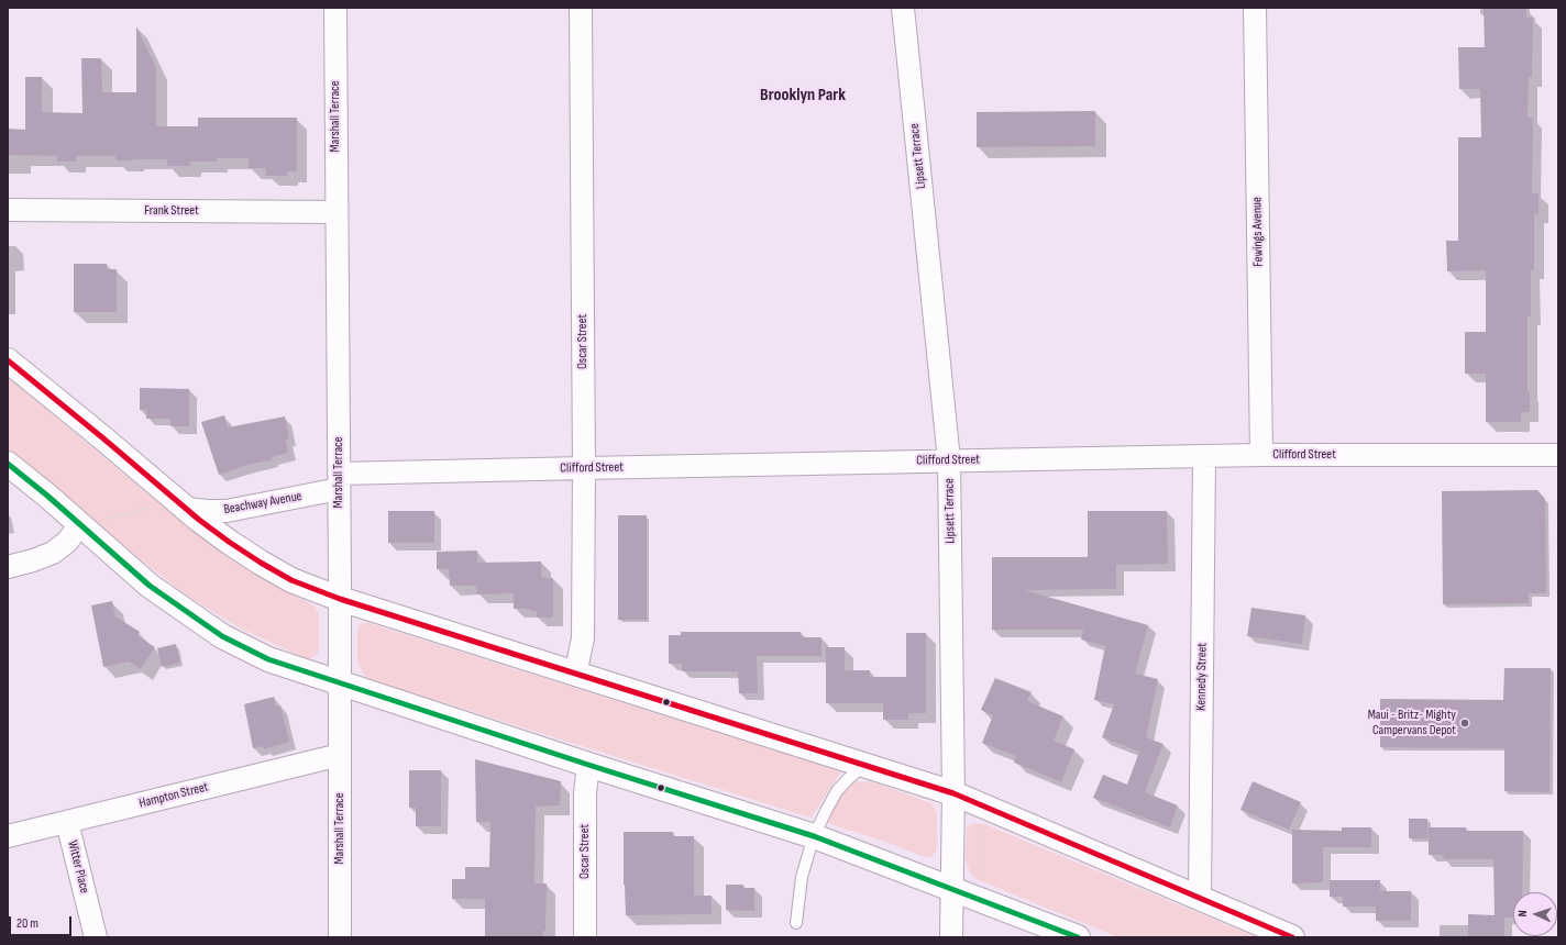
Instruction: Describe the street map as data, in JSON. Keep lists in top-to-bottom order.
{
  "streets": {
    "street": [
      "Marshall Terrace",
      "Lipsett Terrace",
      "Frank Street",
      "Fewings Avenue",
      "Oscar Street",
      "Clifford Street",
      "Beachway Avenue",
      "Kennedy Street",
      "Hampton Street",
      "Witter Place"
    ]
  },
  "crossings": [
    ["Marshall Terrace", "Frank Street"],
    ["Marshall Terrace", "Clifford Street"],
    ["Marshall Terrace", "Beachway Avenue"],
    ["Marshall Terrace", "Hampton Street"],
    ["Lipsett Terrace", "Clifford Street"],
    ["Fewings Avenue", "Clifford Street"],
    ["Oscar Street", "Clifford Street"],
    ["Clifford Street", "Beachway Avenue"],
    ["Clifford Street", "Kennedy Street"],
    ["Hampton Street", "Witter Place"]
  ],
  "districts": ["Brooklyn Park"],
  "places": ["Maui - Britz- Mighty Campervans Depot"],
  "scale_bar": "20 m",
  "north": "left"
}
